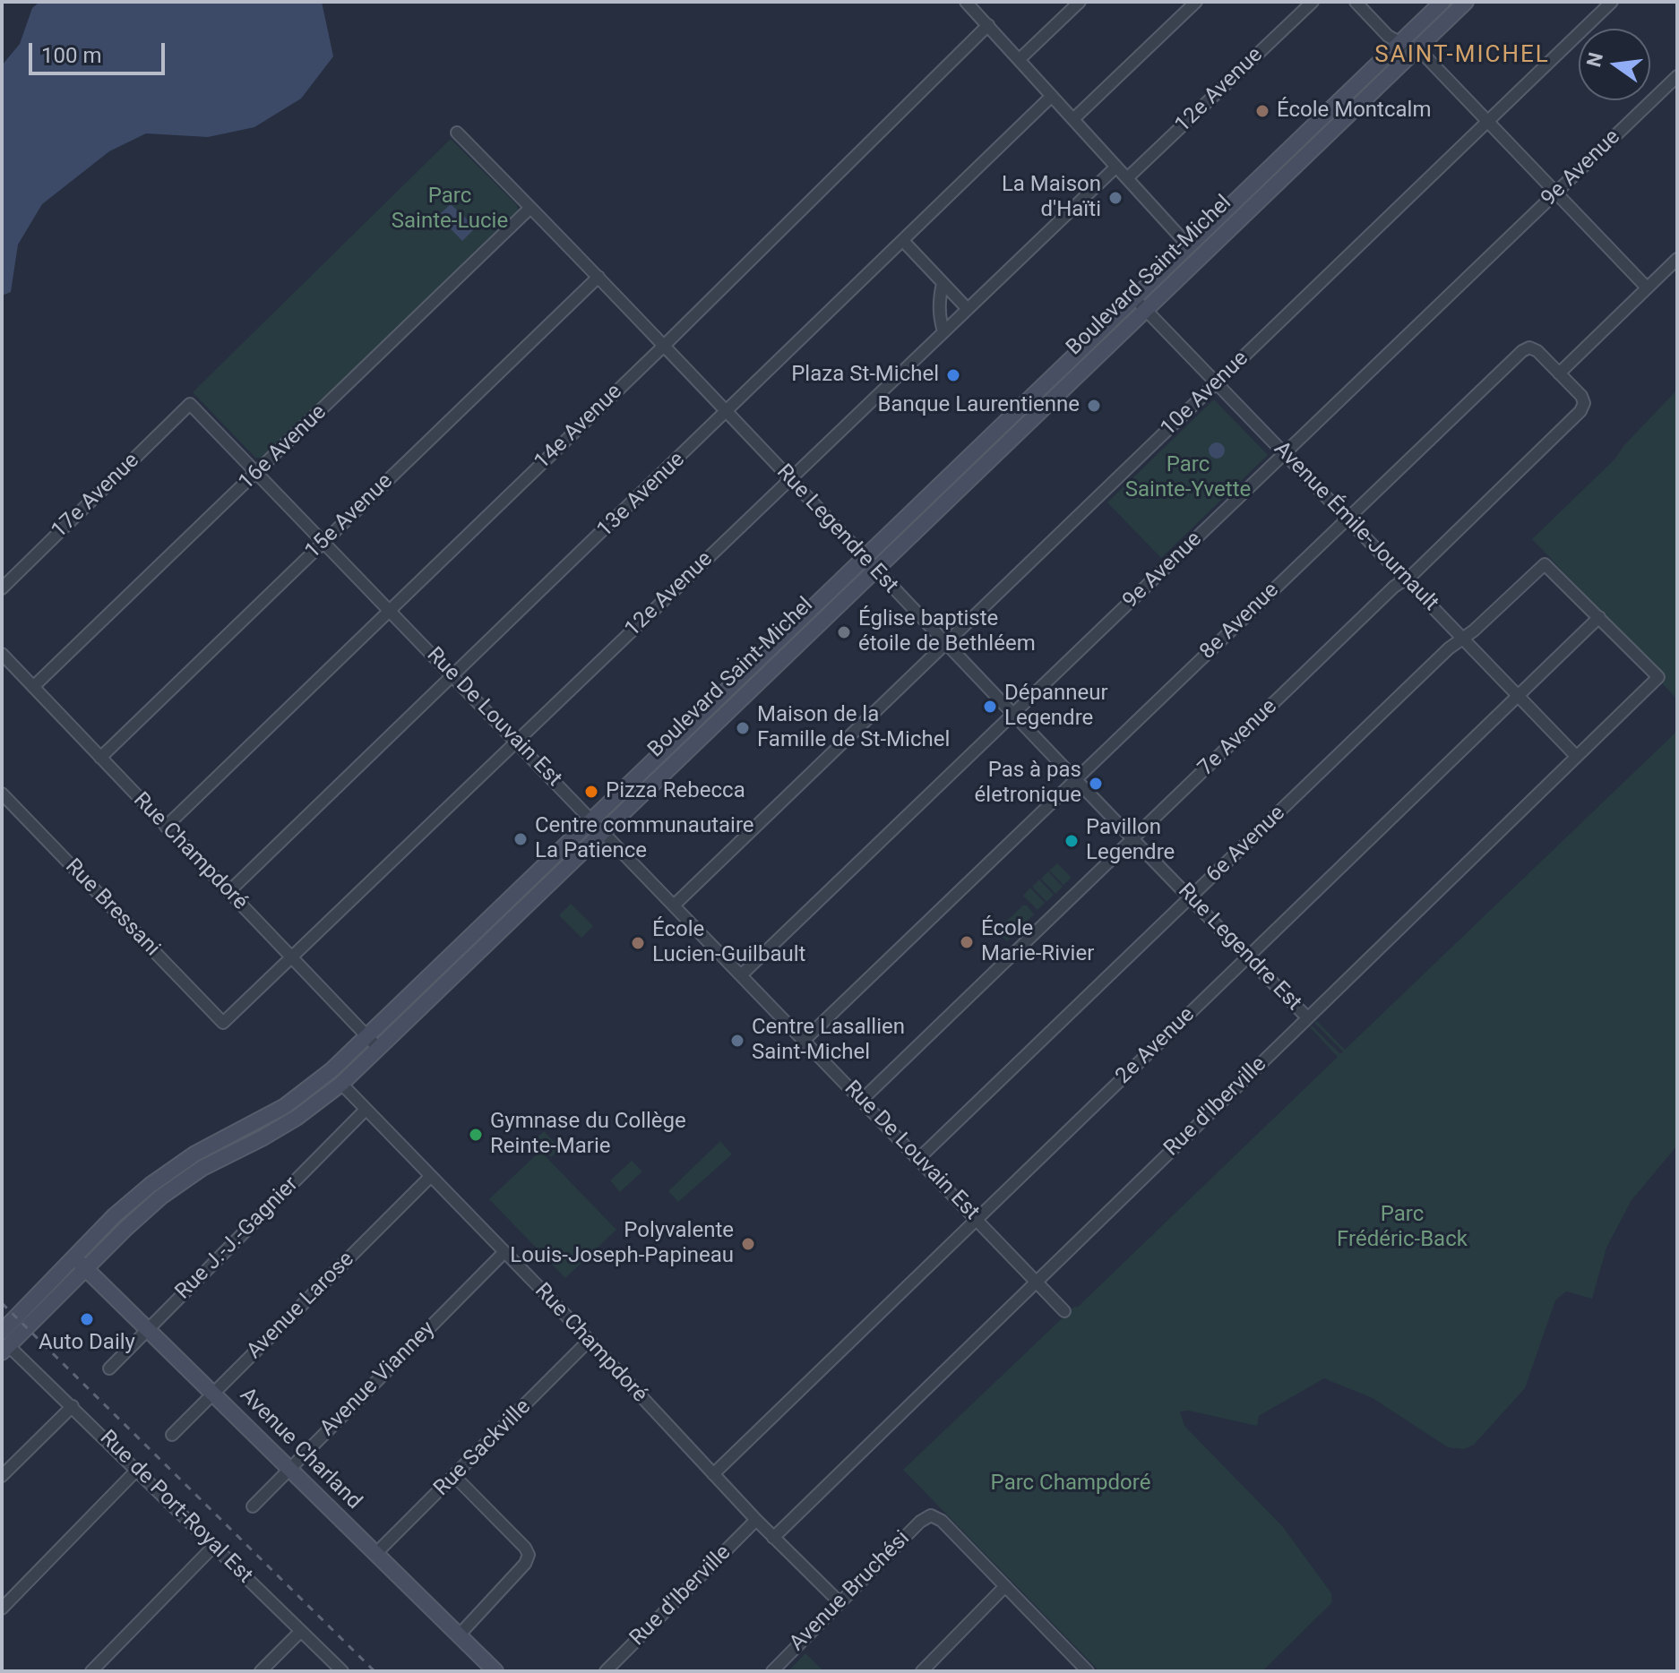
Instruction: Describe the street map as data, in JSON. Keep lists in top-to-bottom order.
{
  "streets": {
    "main road": ["Boulevard Saint-Michel", "Avenue Charland"],
    "street": [
      "12e Avenue",
      "9e Avenue",
      "10e Avenue",
      "14e Avenue",
      "16e Avenue",
      "13e Avenue",
      "17e Avenue",
      "15e Avenue",
      "Avenue Émile-Journault",
      "Rue Legendre Est",
      "8e Avenue",
      "Rue De Louvain Est",
      "7e Avenue",
      "6e Avenue",
      "Rue Champdoré",
      "Rue Bressani",
      "2e Avenue",
      "Rue d'Iberville",
      "Rue J.-J.-Gagnier",
      "Avenue Larose",
      "Avenue Vianney",
      "Rue Sackville",
      "Rue de Port-Royal Est",
      "Avenue Bruchési"
    ]
  },
  "crossings": [
    ["12e Avenue", "Rue Legendre Est"],
    ["12e Avenue", "Rue De Louvain Est"],
    ["12e Avenue", "Rue Champdoré"],
    ["12e Avenue", "Rue Bressani"],
    ["9e Avenue", "Avenue Émile-Journault"],
    ["9e Avenue", "Rue Legendre Est"],
    ["9e Avenue", "Rue De Louvain Est"],
    ["Boulevard Saint-Michel", "Avenue Émile-Journault"],
    ["Boulevard Saint-Michel", "Rue Legendre Est"],
    ["Boulevard Saint-Michel", "Rue De Louvain Est"],
    ["Boulevard Saint-Michel", "Rue Champdoré"],
    ["Boulevard Saint-Michel", "Avenue Charland"],
    ["Boulevard Saint-Michel", "Rue de Port-Royal Est"],
    ["10e Avenue", "Avenue Émile-Journault"],
    ["10e Avenue", "Rue Legendre Est"],
    ["10e Avenue", "Rue De Louvain Est"],
    ["14e Avenue", "Rue Legendre Est"],
    ["14e Avenue", "Rue De Louvain Est"],
    ["14e Avenue", "Rue Champdoré"],
    ["16e Avenue", "Rue Legendre Est"],
    ["16e Avenue", "Rue De Louvain Est"],
    ["16e Avenue", "Rue Champdoré"],
    ["13e Avenue", "Rue Legendre Est"],
    ["13e Avenue", "Rue De Louvain Est"],
    ["13e Avenue", "Rue Champdoré"],
    ["17e Avenue", "Rue De Louvain Est"],
    ["15e Avenue", "Rue Legendre Est"],
    ["15e Avenue", "Rue De Louvain Est"],
    ["15e Avenue", "Rue Champdoré"],
    ["Avenue Émile-Journault", "8e Avenue"],
    ["Avenue Émile-Journault", "7e Avenue"],
    ["Avenue Émile-Journault", "6e Avenue"],
    ["Avenue Émile-Journault", "2e Avenue"],
    ["Avenue Émile-Journault", "Rue d'Iberville"],
    ["Rue Legendre Est", "8e Avenue"],
    ["Rue Legendre Est", "7e Avenue"],
    ["Rue Legendre Est", "6e Avenue"],
    ["Rue Legendre Est", "2e Avenue"],
    ["Rue Legendre Est", "Rue d'Iberville"],
    ["8e Avenue", "Rue De Louvain Est"],
    ["8e Avenue", "7e Avenue"],
    ["Rue De Louvain Est", "7e Avenue"],
    ["Rue De Louvain Est", "6e Avenue"],
    ["Rue De Louvain Est", "2e Avenue"],
    ["Rue De Louvain Est", "Rue d'Iberville"],
    ["6e Avenue", "2e Avenue"],
    ["6e Avenue", "Rue d'Iberville"],
    ["Rue Champdoré", "2e Avenue"],
    ["Rue Champdoré", "Rue d'Iberville"],
    ["Rue Champdoré", "Rue J.-J.-Gagnier"],
    ["Rue Champdoré", "Avenue Larose"],
    ["Rue Champdoré", "Avenue Vianney"],
    ["Rue Champdoré", "Rue Sackville"],
    ["Rue Champdoré", "Avenue Bruchési"],
    ["2e Avenue", "Rue d'Iberville"],
    ["Rue J.-J.-Gagnier", "Avenue Charland"],
    ["Avenue Larose", "Avenue Charland"],
    ["Avenue Vianney", "Avenue Charland"],
    ["Rue Sackville", "Avenue Charland"]
  ],
  "districts": ["SAINT-MICHEL"],
  "parks": [
    "Parc Sainte-Lucie",
    "Parc Sainte-Yvette",
    "Parc Frédéric-Back",
    "Parc Champdoré"
  ],
  "places": [
    "École Montcalm",
    "La Maison d'Haïti",
    "Plaza St-Michel",
    "Banque Laurentienne",
    "Église baptiste étoile de Bethléem",
    "Dépanneur Legendre",
    "Maison de la Famille de St-Michel",
    "Pas à pas életronique",
    "Pizza Rebecca",
    "Centre communautaire La Patience",
    "Pavillon Legendre",
    "École Marie-Rivier",
    "École Lucien-Guilbault",
    "Centre Lasallien Saint-Michel",
    "Gymnase du Collège Reinte-Marie",
    "Polyvalente Louis-Joseph-Papineau",
    "Auto Daily"
  ],
  "scale_bar": "100 m",
  "north": "left"
}
